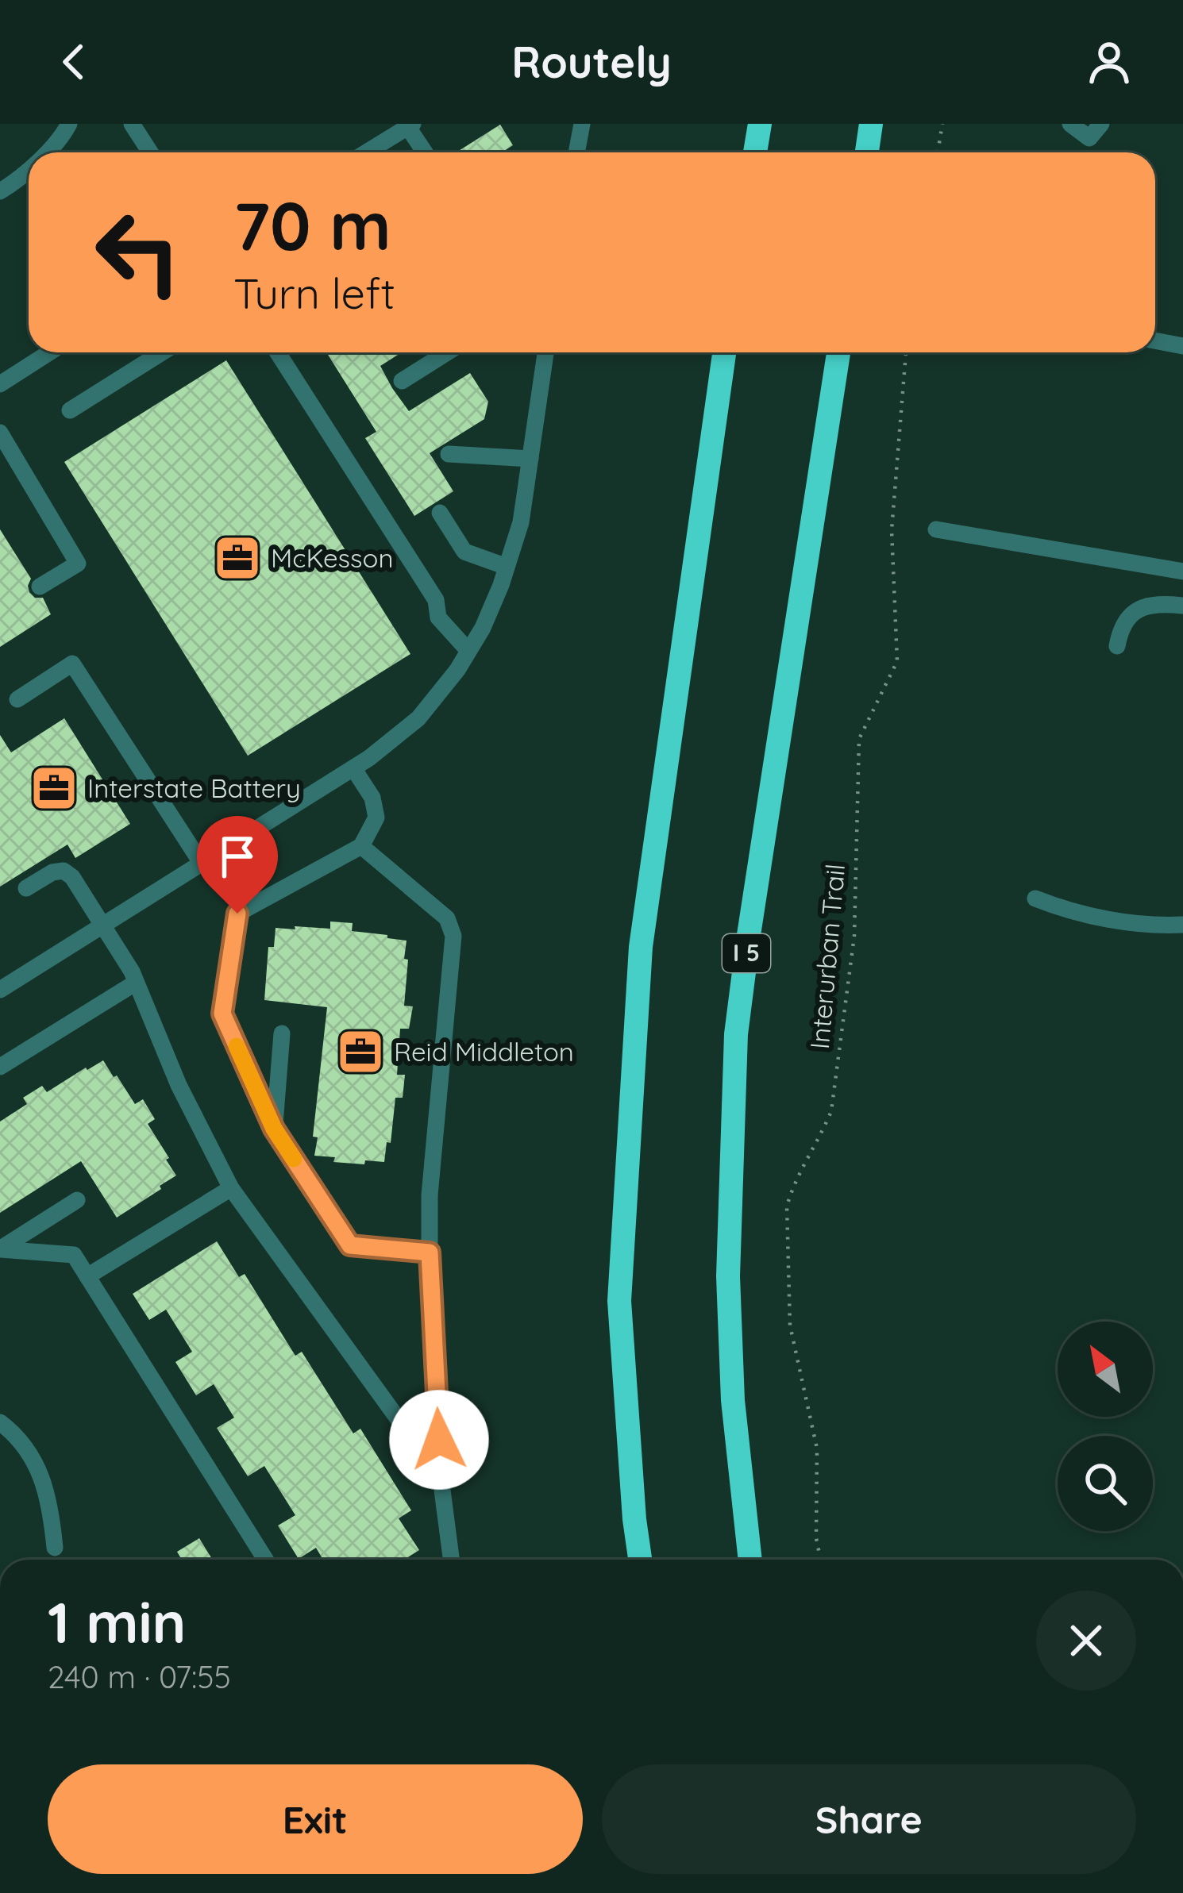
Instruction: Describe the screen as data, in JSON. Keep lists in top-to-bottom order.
{
  "streets": {
    "highway": ["I 5"],
    "path": ["Interurban Trail"]
  },
  "places": {
    "office": ["McKesson", "Interstate Battery", "Reid Middleton"]
  },
  "north": "top left",
  "page": {
    "header": "Routely",
    "turn": ["70 m", "Turn left"],
    "heading": ["1 min", "240 m · 07:55"],
    "buttons": ["Exit", "Share"]
  }
}
